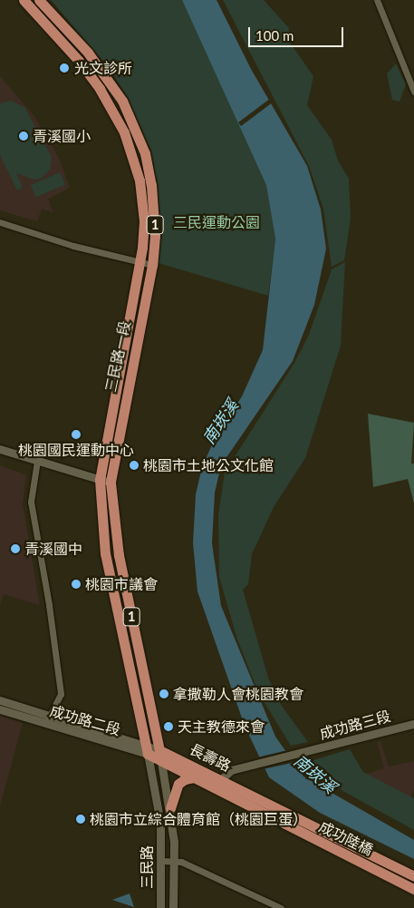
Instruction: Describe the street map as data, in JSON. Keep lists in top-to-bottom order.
{
  "streets": {
    "main road": [
      "1",
      "三民路一段",
      "成功路二段",
      "長壽路",
      "成功陸橋"
    ],
    "street": ["成功路三段", "三民路"]
  },
  "crossings": [
    ["三民路一段", "成功路二段"],
    ["三民路一段", "長壽路"],
    ["三民路一段", "三民路"],
    ["成功路二段", "長壽路"],
    ["成功路二段", "三民路"],
    ["成功路三段", "長壽路"],
    ["長壽路", "成功陸橋"],
    ["長壽路", "三民路"]
  ],
  "water": ["南崁溪"],
  "parks": ["三民運動公園"],
  "places": [
    "光文診所",
    "青溪國小",
    "桃園國民運動中心",
    "桃園市土地公文化館",
    "青溪國中",
    "桃園市議會",
    "拿撒勒人會桃園教會",
    "天主教德來會",
    "桃園市立綜合體育館（桃園巨蛋）"
  ],
  "scale_bar": "100 m"
}
